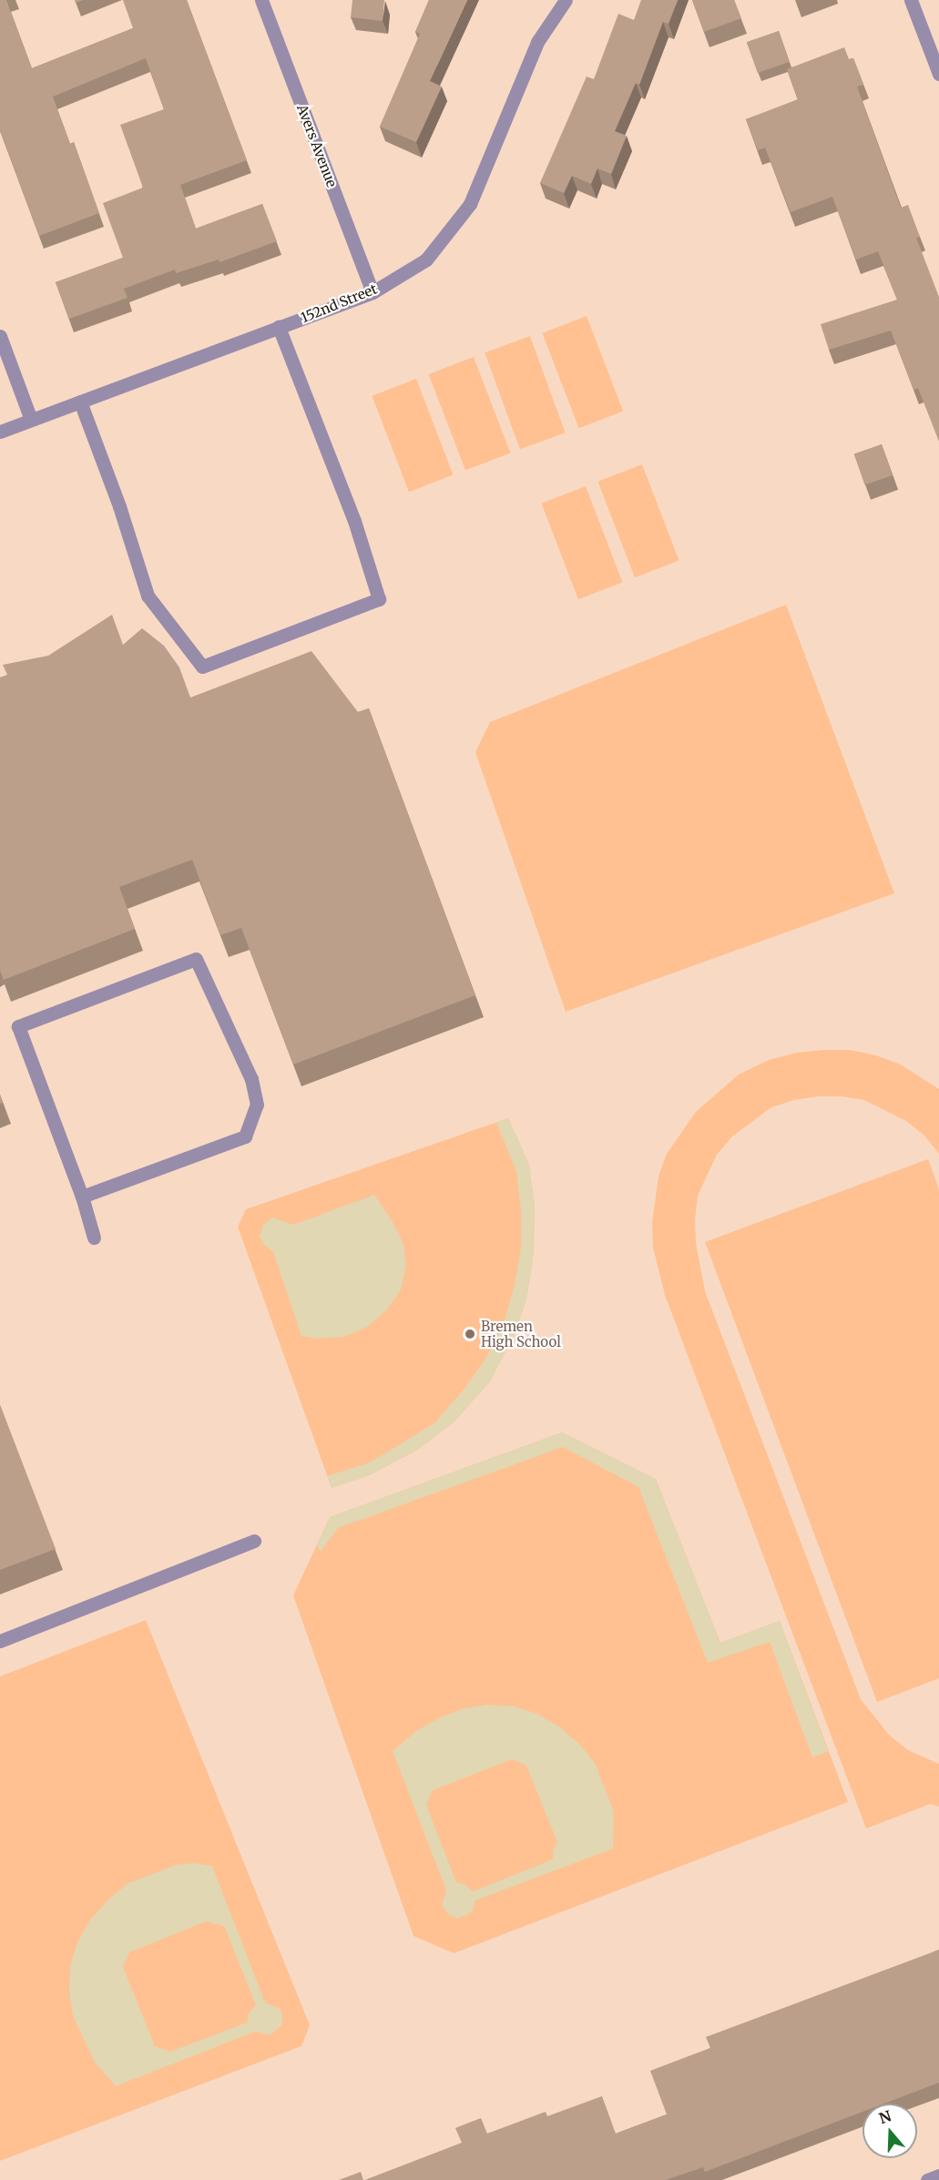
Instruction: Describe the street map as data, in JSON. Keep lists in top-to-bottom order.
{
  "streets": {
    "street": ["Avers Avenue", "152nd Street"]
  },
  "crossings": [
    ["Avers Avenue", "152nd Street"]
  ],
  "places": ["Bremen High School"],
  "north": "top"
}
